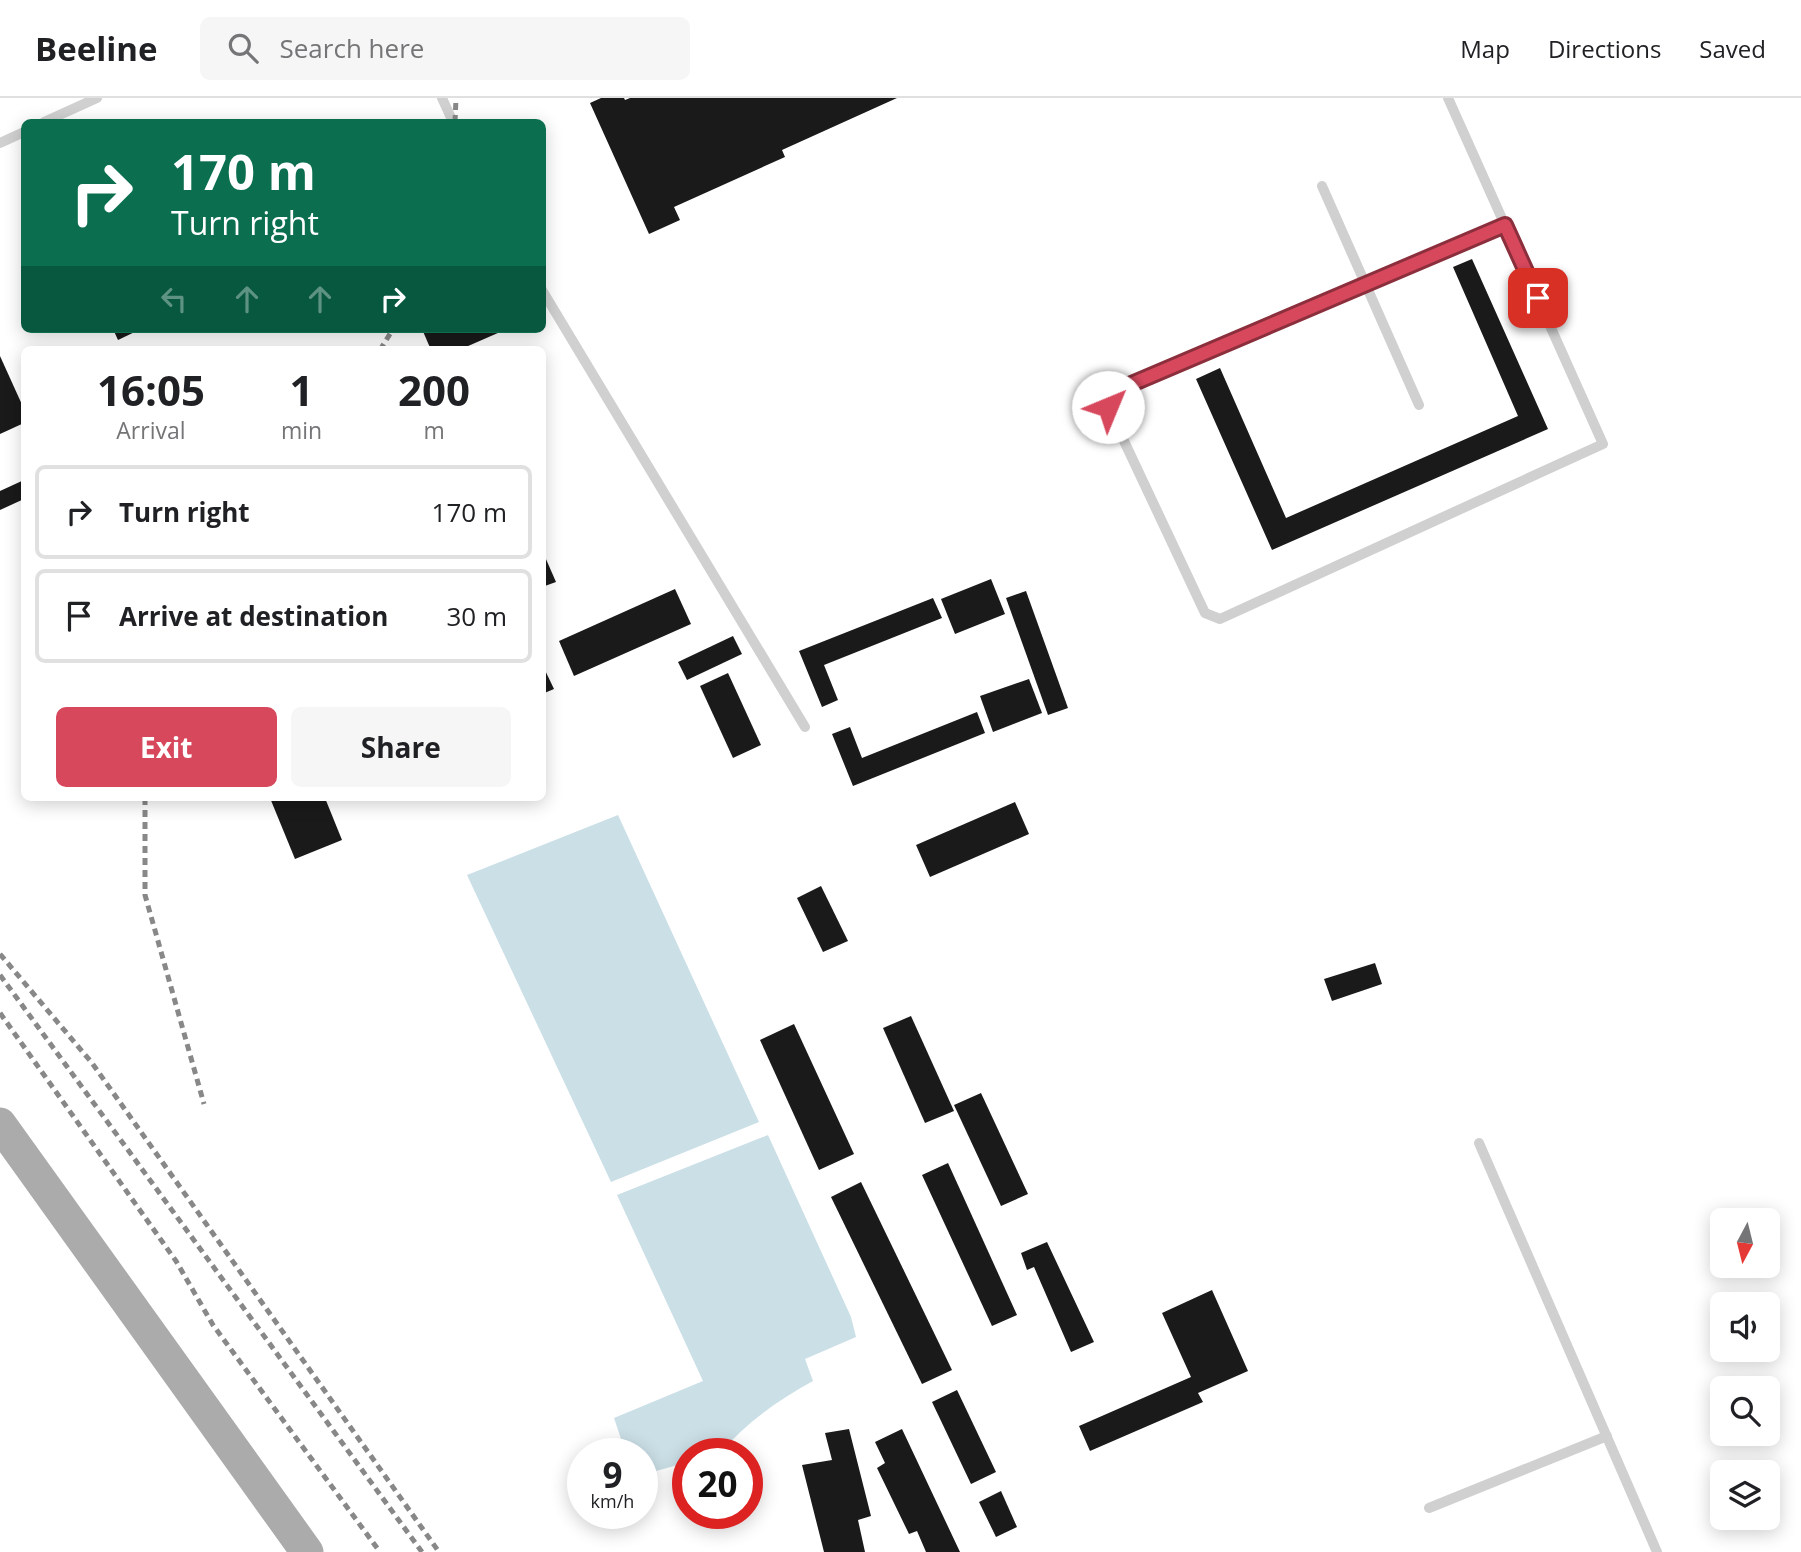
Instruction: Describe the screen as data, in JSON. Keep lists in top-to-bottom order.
{
  "north": "bottom",
  "page": {
    "header": "Beeline",
    "search": "Search here",
    "nav": ["Map", "Directions", "Saved"],
    "turn": ["170 m", "Turn right"],
    "eta": [
      "16:05",
      "Arrival",
      "1",
      "min",
      "200",
      "m"
    ],
    "list": [
      {
        "name": "Turn right",
        "value": "170 m"
      },
      {
        "name": "Arrive at destination",
        "value": "30 m"
      }
    ],
    "buttons": ["Exit", "Share"],
    "speed": "9 km/h",
    "limit": "20"
  }
}
